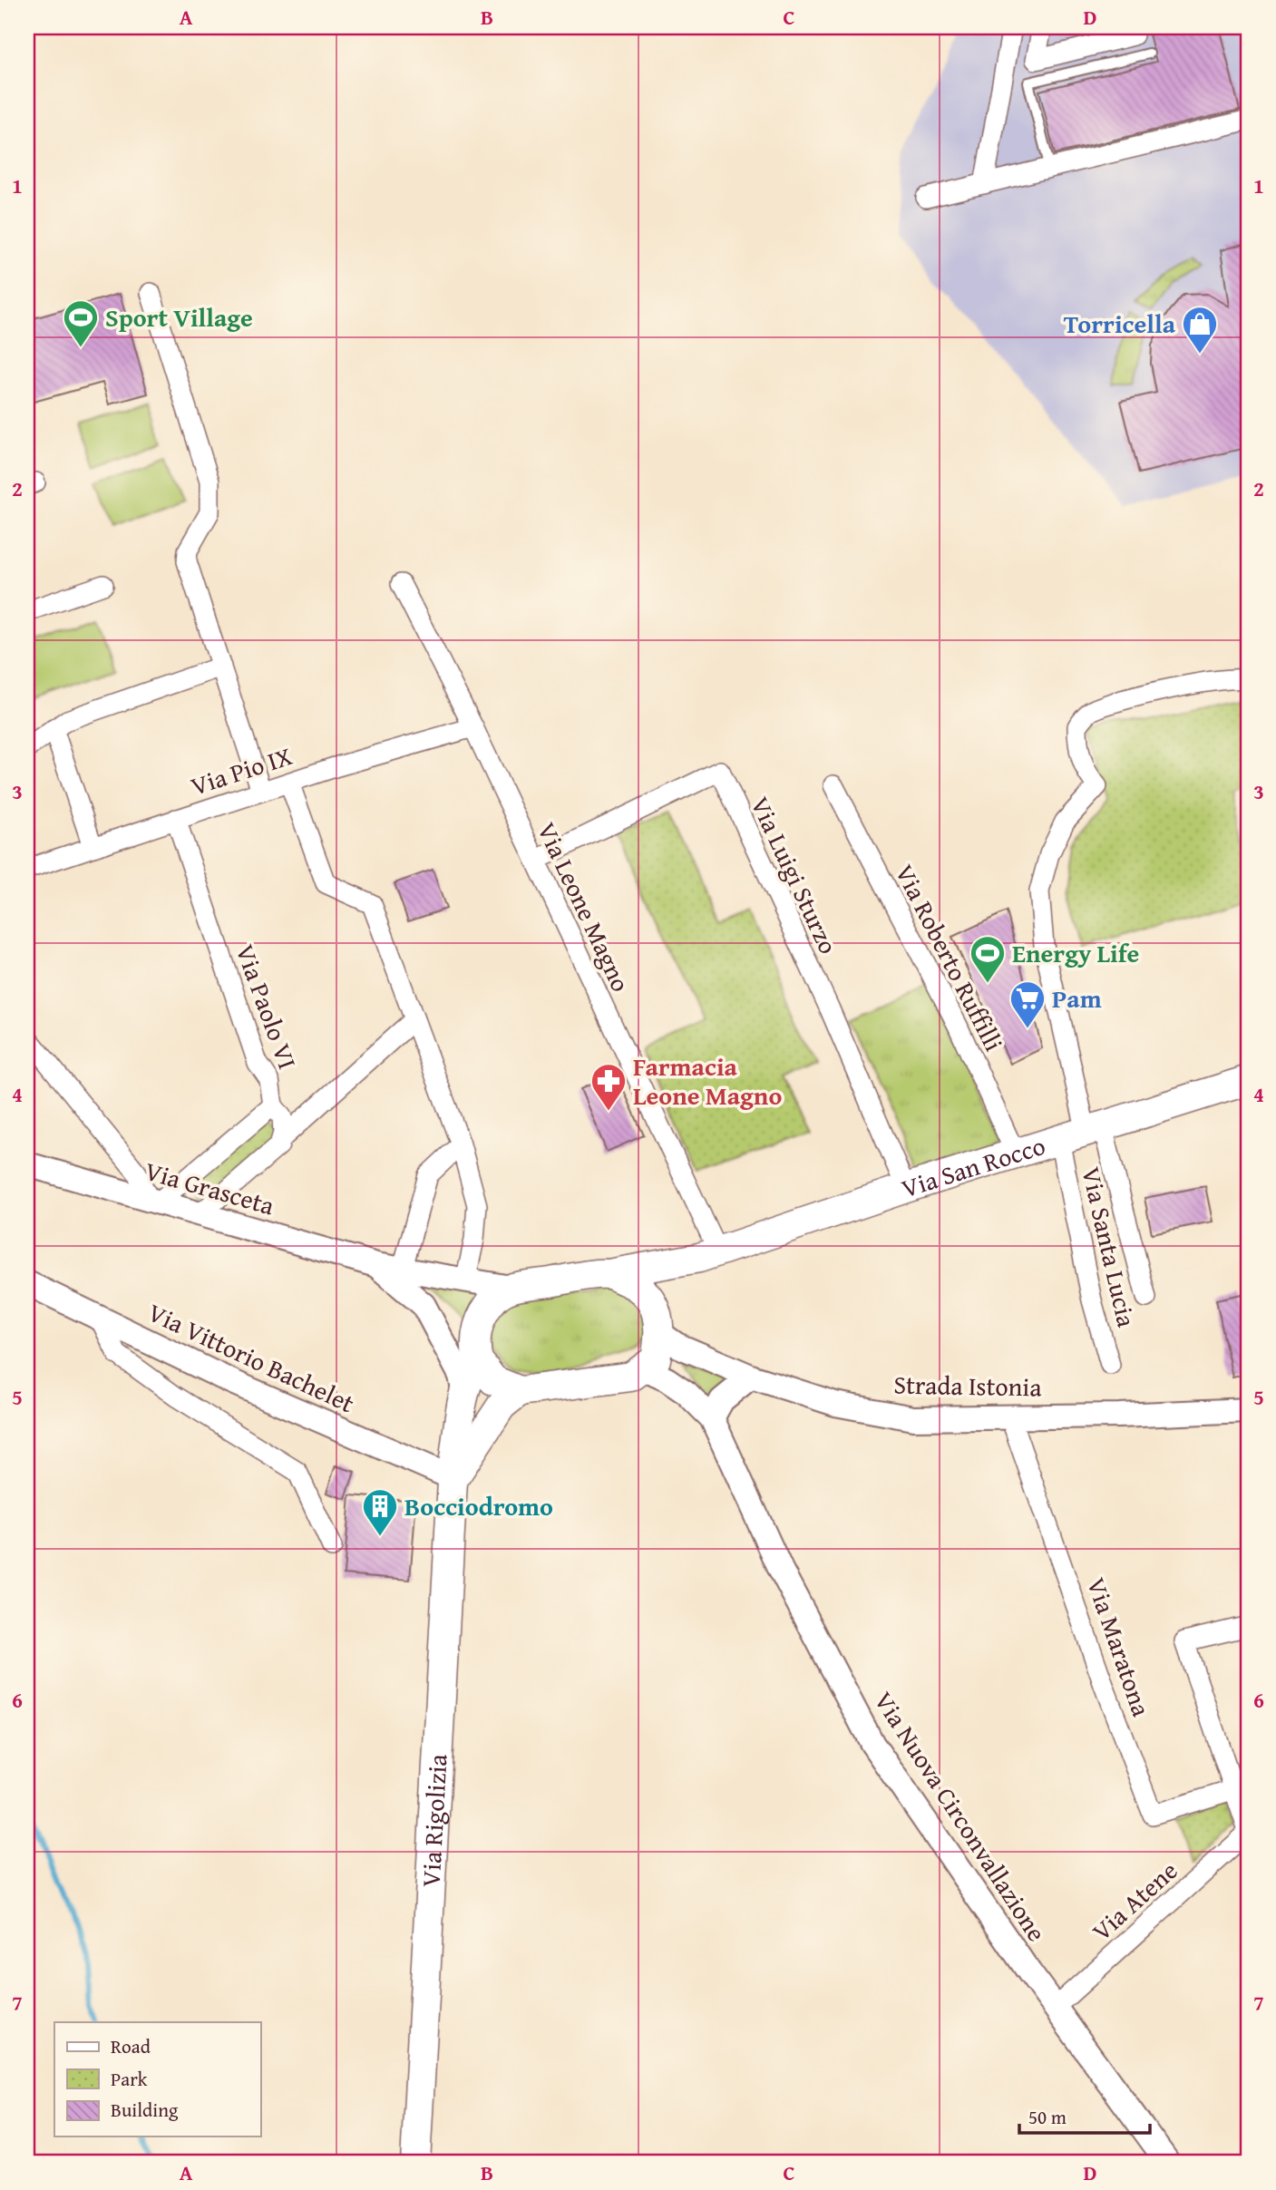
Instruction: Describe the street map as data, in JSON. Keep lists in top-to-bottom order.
{
  "streets": {
    "main road": ["Via San Rocco", "Via Rigolizia"],
    "street": [
      "Via Pio IX",
      "Via Luigi Sturzo",
      "Via Leone Magno",
      "Via Roberto Ruffilli",
      "Via Paolo VI",
      "Via Grasceta",
      "Via Santa Lucia",
      "Via Vittorio Bachelet",
      "Strada Istonia",
      "Via Maratona",
      "Via Nuova Circonvallazione",
      "Via Atene"
    ]
  },
  "crossings": [
    ["Via Pio IX", "Via Leone Magno"],
    ["Via Pio IX", "Via Paolo VI"],
    ["Via Luigi Sturzo", "Via Leone Magno"],
    ["Via Luigi Sturzo", "Via San Rocco"],
    ["Via Leone Magno", "Via San Rocco"],
    ["Via Roberto Ruffilli", "Via San Rocco"],
    ["Via Paolo VI", "Via Grasceta"],
    ["Via San Rocco", "Via Santa Lucia"],
    ["Via Vittorio Bachelet", "Via Rigolizia"],
    ["Strada Istonia", "Via Maratona"],
    ["Strada Istonia", "Via Nuova Circonvallazione"],
    ["Strada Istonia", "Via Rigolizia"],
    ["Via Nuova Circonvallazione", "Via Rigolizia"],
    ["Via Nuova Circonvallazione", "Via Atene"]
  ],
  "places": {
    "sports": ["Sport Village", "Energy Life"],
    "shop": ["Torricella"],
    "supermarket": ["Pam"],
    "pharmacy": ["Farmacia Leone Magno"],
    "building": ["Bocciodromo"]
  },
  "legend": ["Road", "Park", "Building"],
  "scale_bar": "50 m",
  "grid": {
    "columns": [
      "A",
      "B",
      "C",
      "D"
    ],
    "rows": [
      "1",
      "2",
      "3",
      "4",
      "5",
      "6",
      "7"
    ]
  }
}
